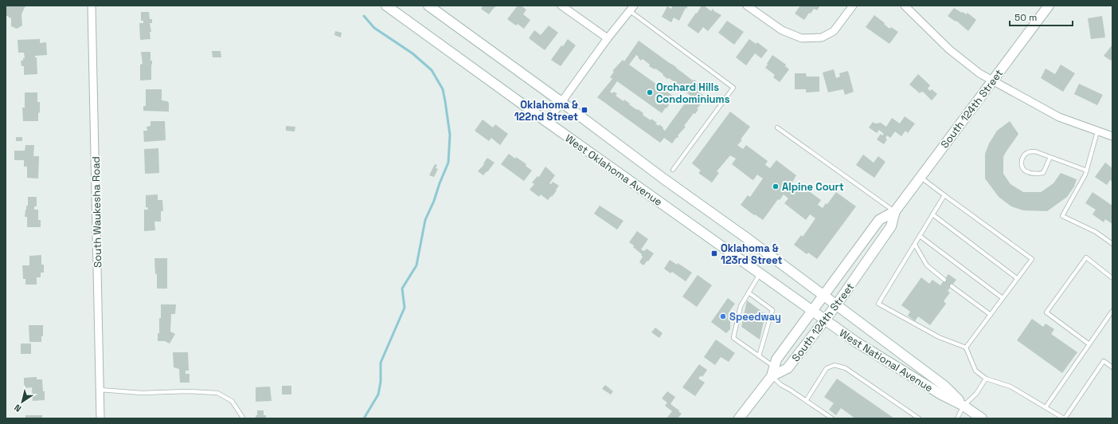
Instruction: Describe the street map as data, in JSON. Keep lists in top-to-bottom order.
{
  "streets": {
    "main road": ["South 124th Street", "West Oklahoma Avenue", "West National Avenue"],
    "street": ["South Waukesha Road"]
  },
  "crossings": [
    ["South 124th Street", "West Oklahoma Avenue"],
    ["South 124th Street", "West National Avenue"],
    ["West Oklahoma Avenue", "West National Avenue"]
  ],
  "places": {
    "other": ["Orchard Hills Condominiums", "Alpine Court", "Speedway"],
    "transit": ["Oklahoma & 122nd Street", "Oklahoma & 123rd Street"]
  },
  "scale_bar": "50 m",
  "north": "bottom left"
}
